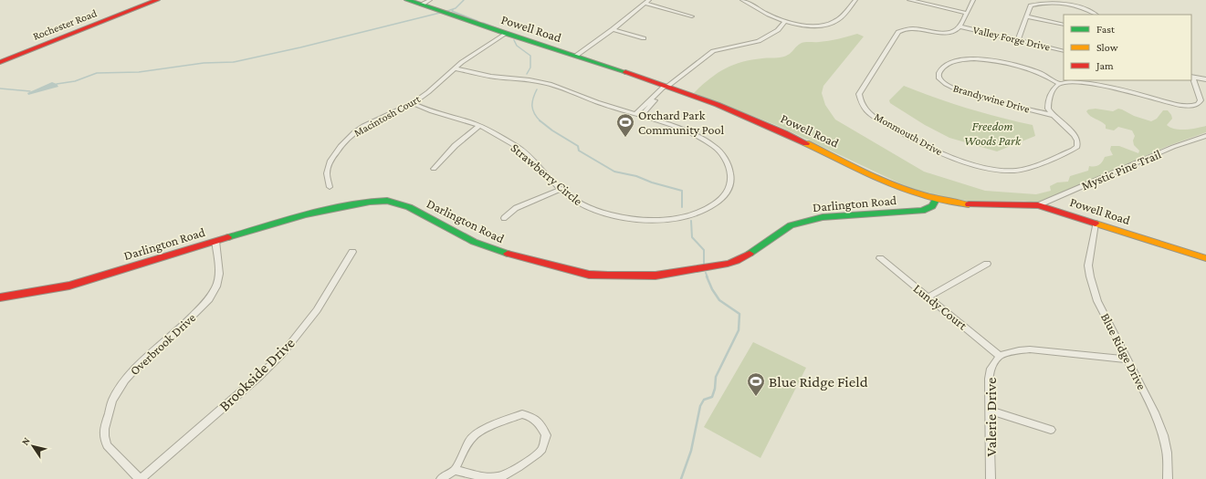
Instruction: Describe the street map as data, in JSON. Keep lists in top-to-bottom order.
{
  "streets": {
    "street": [
      "Rochester Road",
      "Powell Road",
      "Valley Forge Drive",
      "Brandywine Drive",
      "Macintosh Court",
      "Monmouth Drive",
      "Mystic Pine Trail",
      "Strawberry Circle",
      "Darlington Road",
      "Lundy Court",
      "Overbrook Drive",
      "Blue Ridge Drive",
      "Brookside Drive",
      "Valerie Drive"
    ]
  },
  "crossings": [
    ["Powell Road", "Macintosh Court"],
    ["Powell Road", "Mystic Pine Trail"],
    ["Powell Road", "Darlington Road"],
    ["Powell Road", "Blue Ridge Drive"],
    ["Valley Forge Drive", "Monmouth Drive"],
    ["Brandywine Drive", "Monmouth Drive"],
    ["Macintosh Court", "Strawberry Circle"],
    ["Darlington Road", "Overbrook Drive"],
    ["Lundy Court", "Valerie Drive"],
    ["Overbrook Drive", "Brookside Drive"]
  ],
  "parks": ["Freedom Woods Park"],
  "places": {
    "sports": ["Orchard Park Community Pool", "Blue Ridge Field"]
  },
  "legend": ["Fast", "Slow", "Jam"],
  "north": "top left"
}
